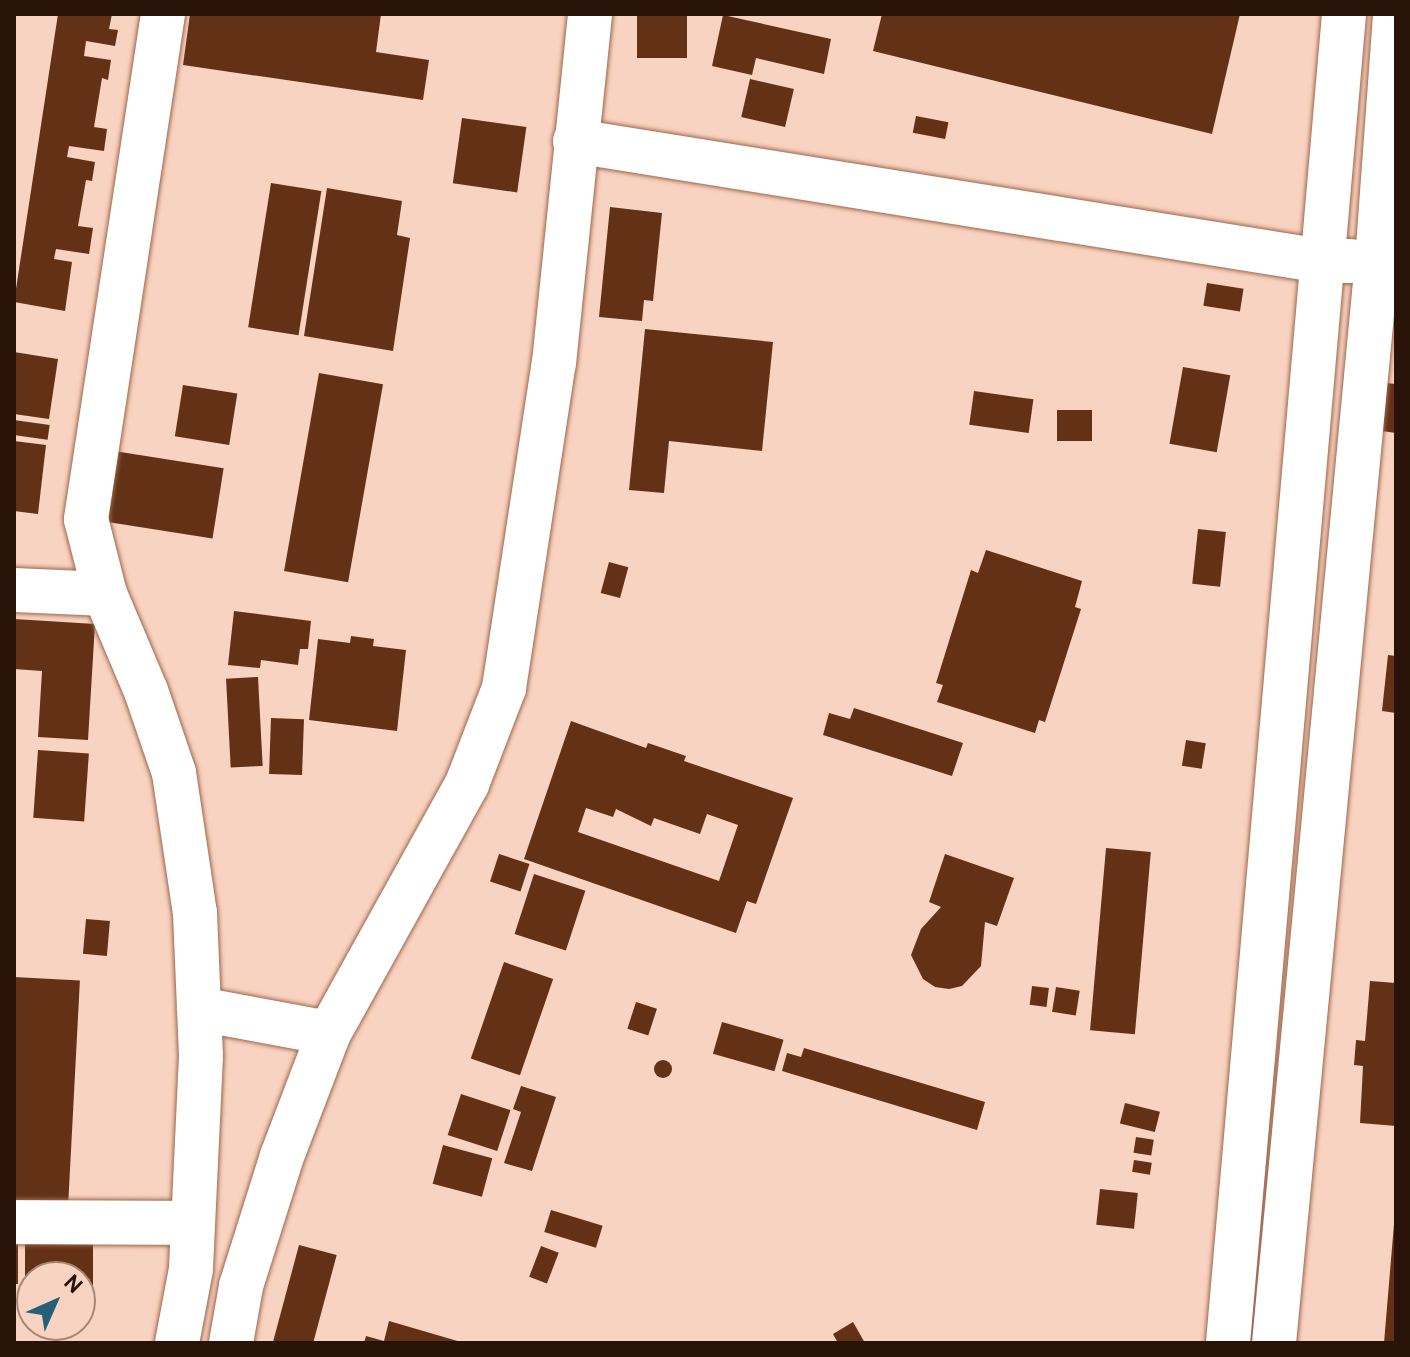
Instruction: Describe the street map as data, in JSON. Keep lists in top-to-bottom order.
{
  "north": "top right"
}
